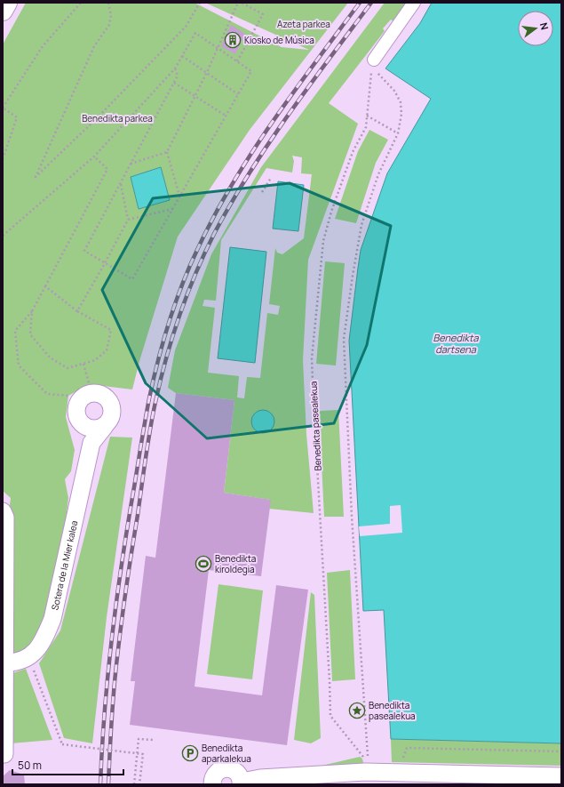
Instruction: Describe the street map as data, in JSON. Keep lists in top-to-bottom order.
{
  "streets": {
    "street": ["Sotera de la Mier kalea"],
    "path": ["Benedikta pasealekua"]
  },
  "water": ["Benedikta dartsena"],
  "parks": ["Azeta parkea", "Benedikta parkea"],
  "places": {
    "building": ["Kiosko de Música"],
    "sports": ["Benedikta kiroldegia"],
    "place": ["Benedikta pasealekua"],
    "parking": ["Benedikta aparkalekua"]
  },
  "scale_bar": "50 m",
  "north": "right"
}
